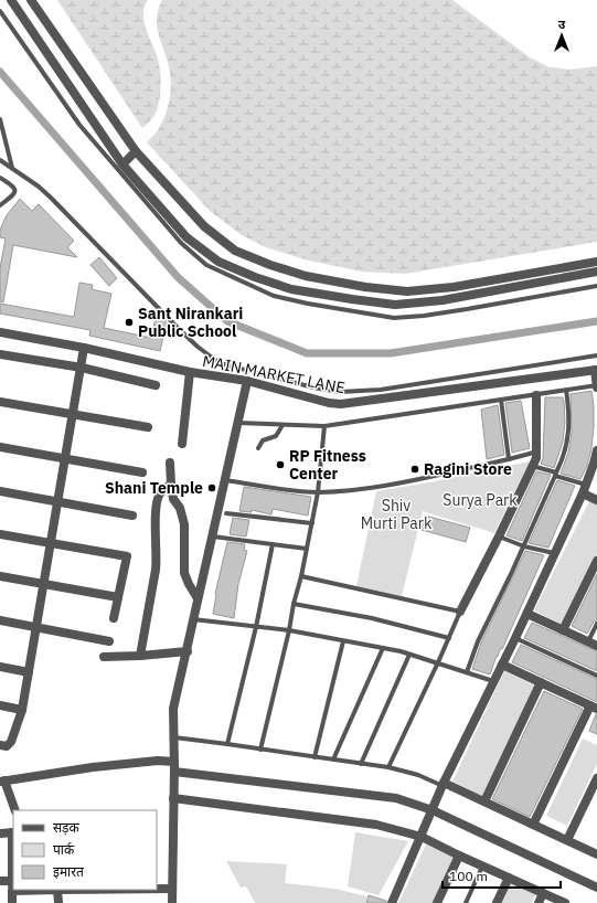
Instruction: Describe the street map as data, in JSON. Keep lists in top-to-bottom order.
{
  "streets": {
    "street": ["MAIN MARKET LANE"]
  },
  "parks": ["Surya Park", "Shiv Murti Park"],
  "places": [
    "Sant Nirankari Public School",
    "RP Fitness Center",
    "Ragini Store",
    "Shani Temple"
  ],
  "legend": ["सड़क", "पार्क", "इमारत"],
  "scale_bar": "100 m",
  "north": "top"
}
